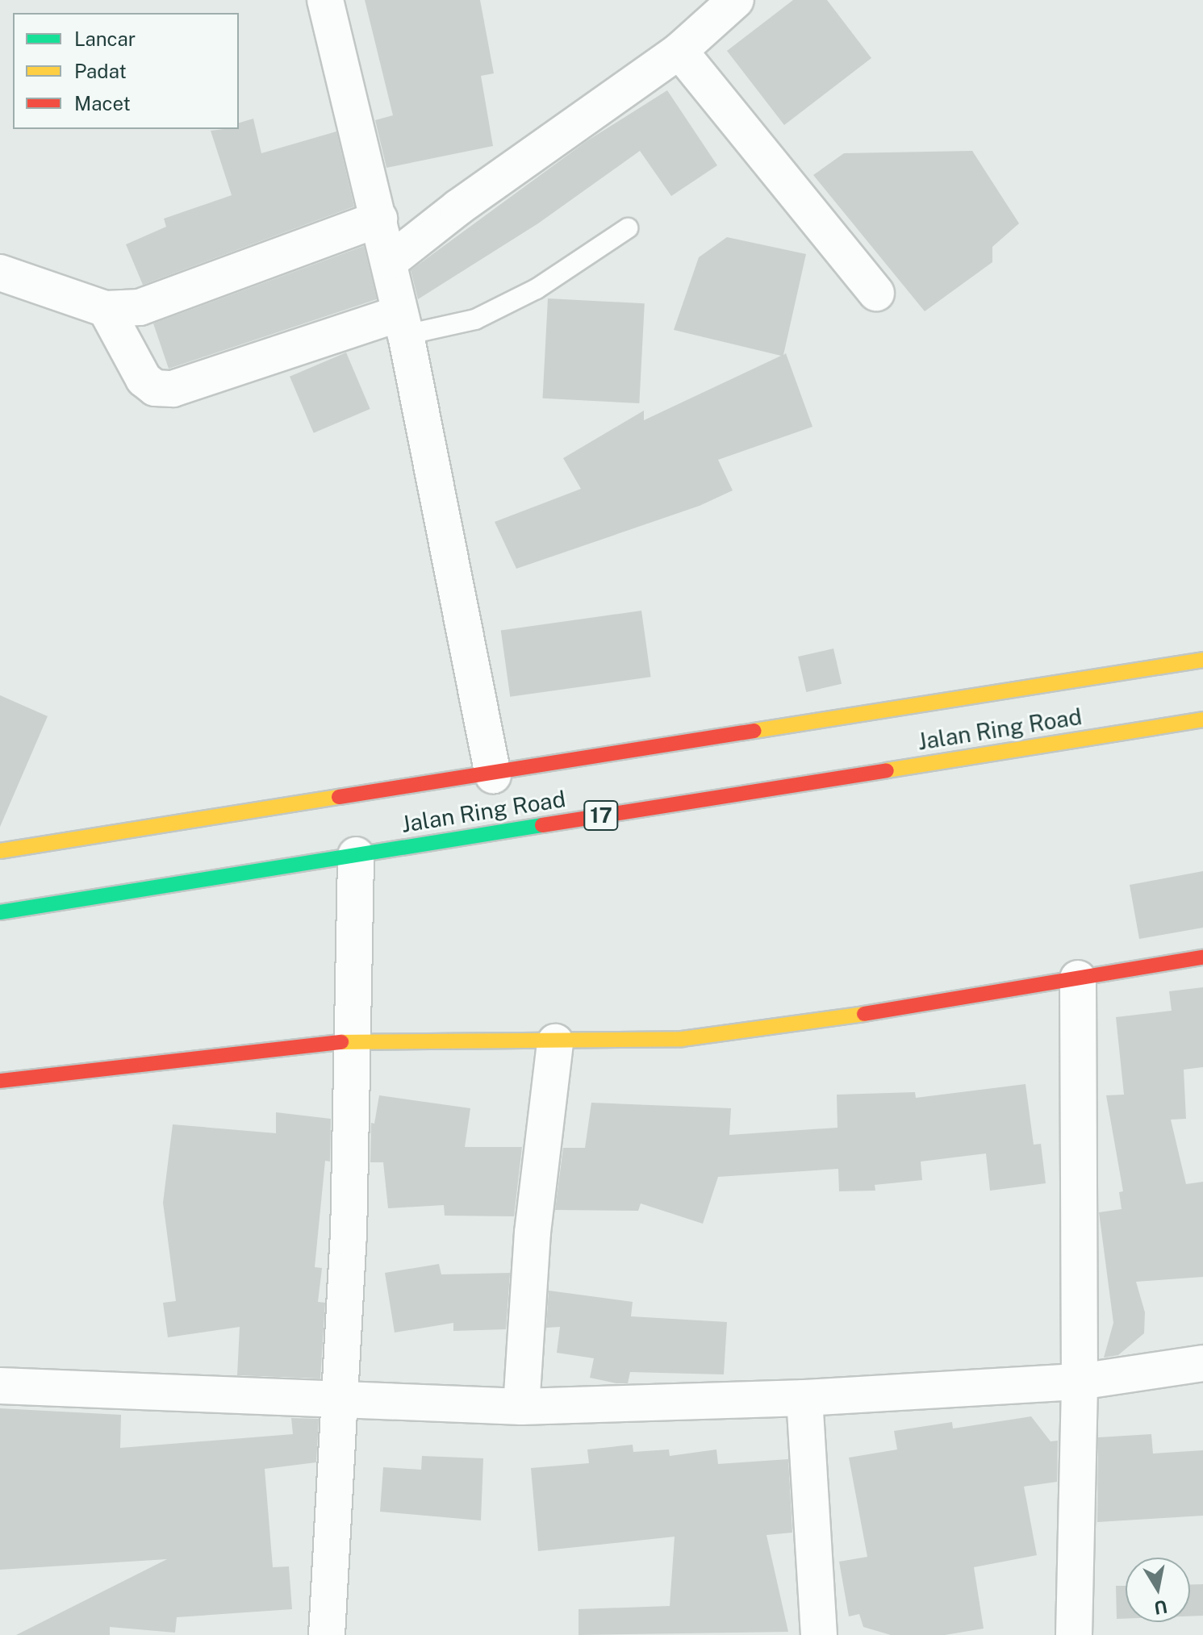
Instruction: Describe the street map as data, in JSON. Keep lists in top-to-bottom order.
{
  "streets": {
    "main road": ["Jalan Ring Road", "17"]
  },
  "legend": ["Lancar", "Padat", "Macet"],
  "north": "bottom"
}
